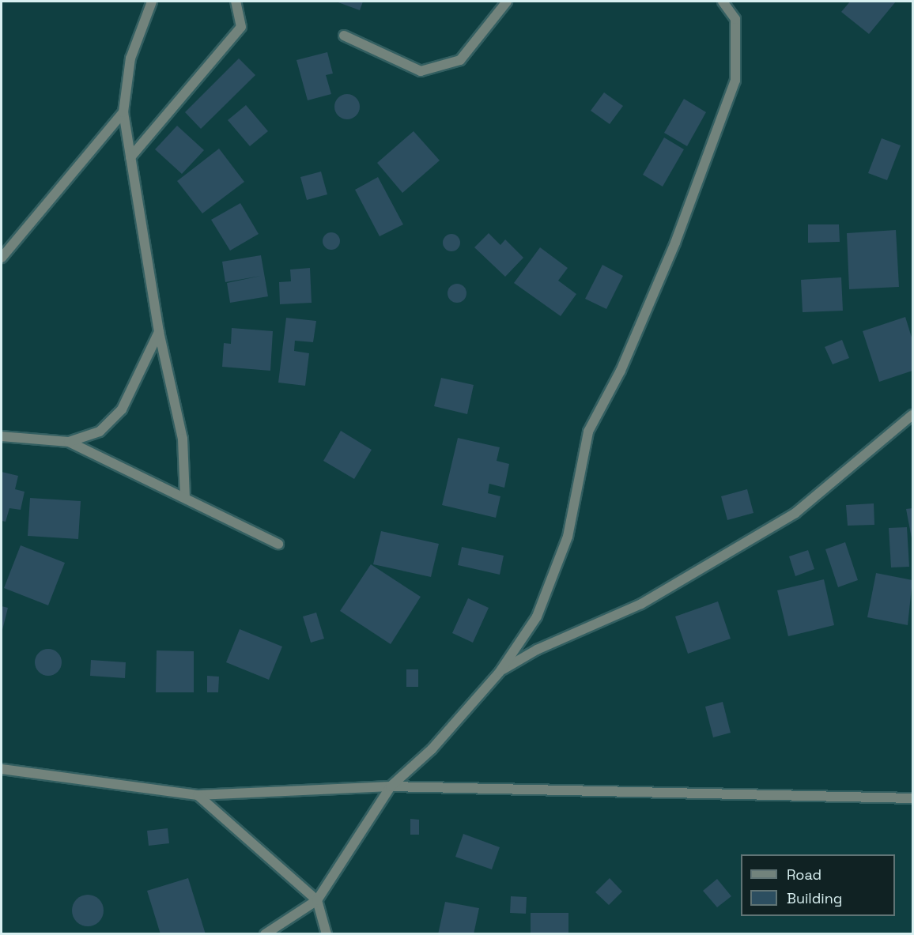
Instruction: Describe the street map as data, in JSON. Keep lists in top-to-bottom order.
{
  "legend": ["Road", "Building"]
}
